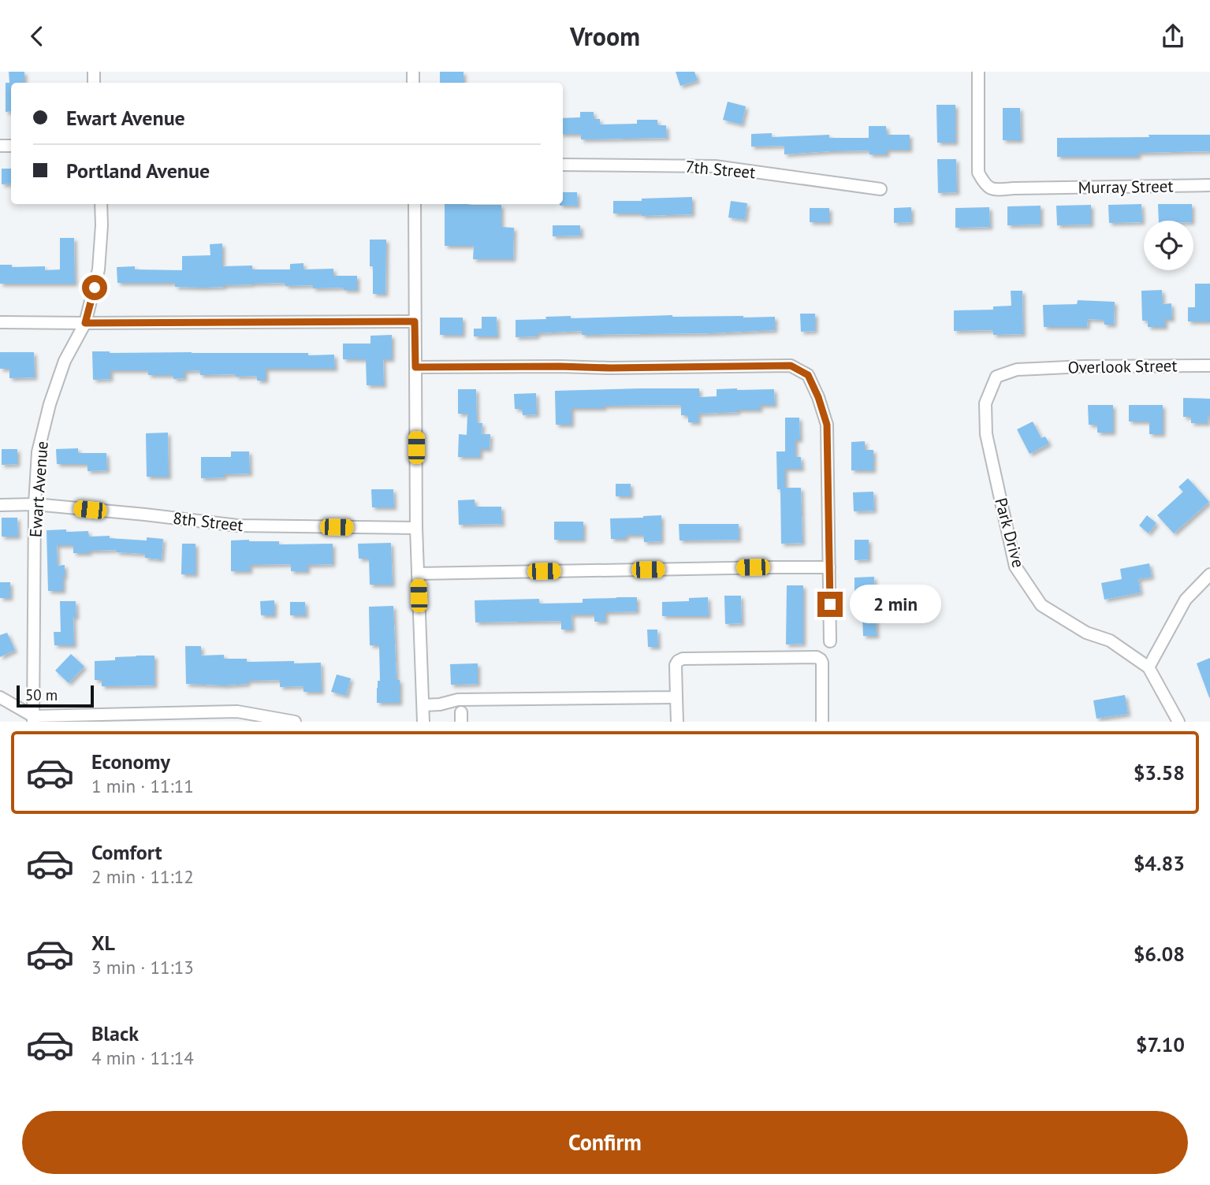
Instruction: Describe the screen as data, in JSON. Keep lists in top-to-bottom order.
{
  "streets": {
    "street": [
      "7th Street",
      "Murray Street",
      "Overlook Street",
      "Ewart Avenue",
      "8th Street",
      "Park Drive"
    ]
  },
  "crossings": [
    ["Overlook Street", "Park Drive"],
    ["Ewart Avenue", "8th Street"]
  ],
  "scale_bar": "50 m",
  "page": {
    "header": "Vroom",
    "banner": ["Ewart Avenue", "Portland Avenue"],
    "bubble": "2 min",
    "scale": "50 m",
    "list": [
      {
        "name": "Economy",
        "note": "1 min · 11:11",
        "value": "$3.58"
      },
      {
        "name": "Comfort",
        "note": "2 min · 11:12",
        "value": "$4.83"
      },
      {
        "name": "XL",
        "note": "3 min · 11:13",
        "value": "$6.08"
      },
      {
        "name": "Black",
        "note": "4 min · 11:14",
        "value": "$7.10"
      }
    ],
    "buttons": "Confirm"
  }
}
